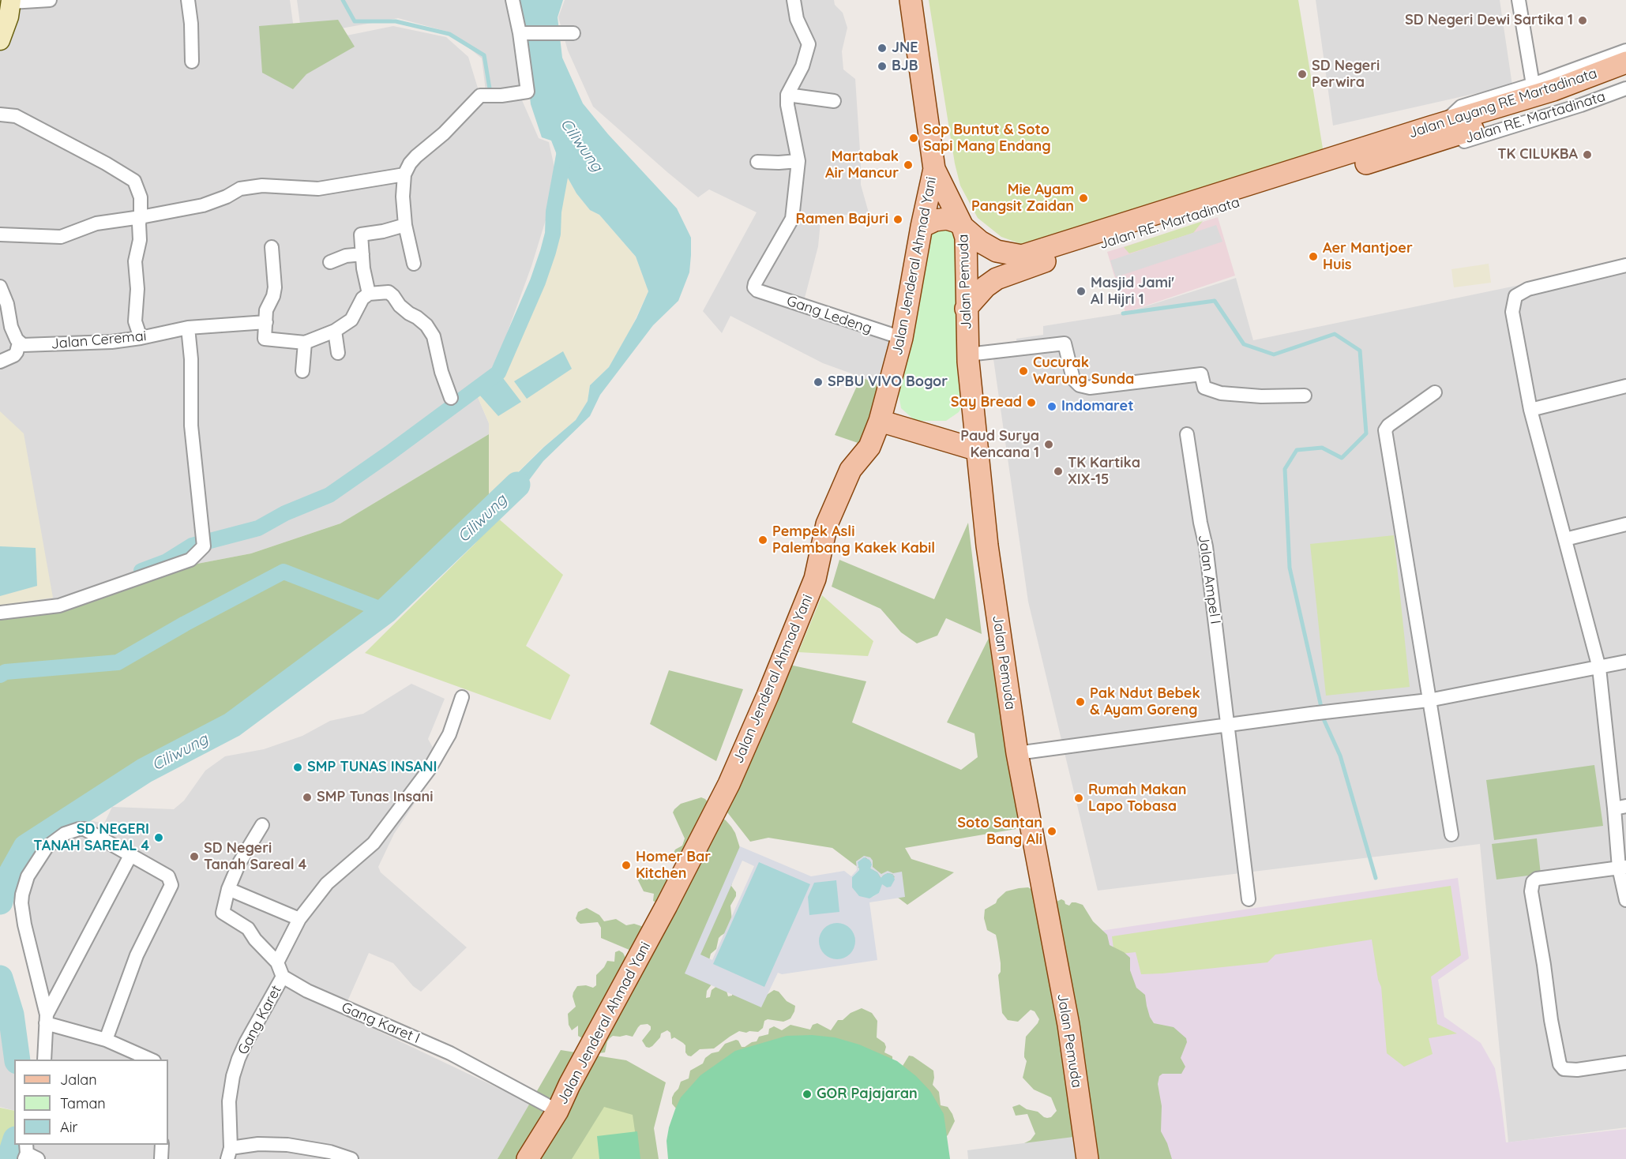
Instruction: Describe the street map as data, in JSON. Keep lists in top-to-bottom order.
{
  "streets": {
    "main road": [
      "Jalan Layang RE Martadinata",
      "Jalan RE. Martadinata",
      "Jalan Jenderal Ahmad Yani",
      "Jalan Pemuda"
    ],
    "street": [
      "Gang Ledeng",
      "Jalan Ceremai",
      "Jalan Ampel I",
      "Gang Karet",
      "Gang Karet I"
    ]
  },
  "crossings": [
    ["Jalan Layang RE Martadinata", "Jalan RE. Martadinata"],
    ["Jalan RE. Martadinata", "Jalan Pemuda"],
    ["Jalan Jenderal Ahmad Yani", "Jalan Pemuda"],
    ["Jalan Jenderal Ahmad Yani", "Gang Ledeng"],
    ["Jalan Jenderal Ahmad Yani", "Gang Karet I"],
    ["Gang Karet", "Gang Karet I"]
  ],
  "water": ["Ciliwung"],
  "places": [
    "SD Negeri Dewi Sartika 1",
    "JNE",
    "BJB",
    "SD Negeri Perwira",
    "Sop Buntut & Soto Sapi Mang Endang",
    "TK CILUKBA",
    "Martabak Air Mancur",
    "Mie Ayam Pangsit Zaidan",
    "Ramen Bajuri",
    "Aer Mantjoer Huis",
    "Masjid Jami' Al Hijri 1",
    "Cucurak Warung Sunda",
    "SPBU VIVO Bogor",
    "Say Bread",
    "Indomaret",
    "Paud Surya Kencana 1",
    "TK Kartika XIX-15",
    "Pempek Asli Palembang Kakek Kabil",
    "Pak Ndut Bebek & Ayam Goreng",
    "SMP TUNAS INSANI",
    "SMP Tunas Insani",
    "Rumah Makan Lapo Tobasa",
    "Soto Santan Bang Ali",
    "SD NEGERI TANAH SAREAL 4",
    "SD Negeri Tanah Sareal 4",
    "Homer Bar Kitchen",
    "GOR Pajajaran"
  ],
  "legend": ["Jalan", "Taman", "Air"]
}
